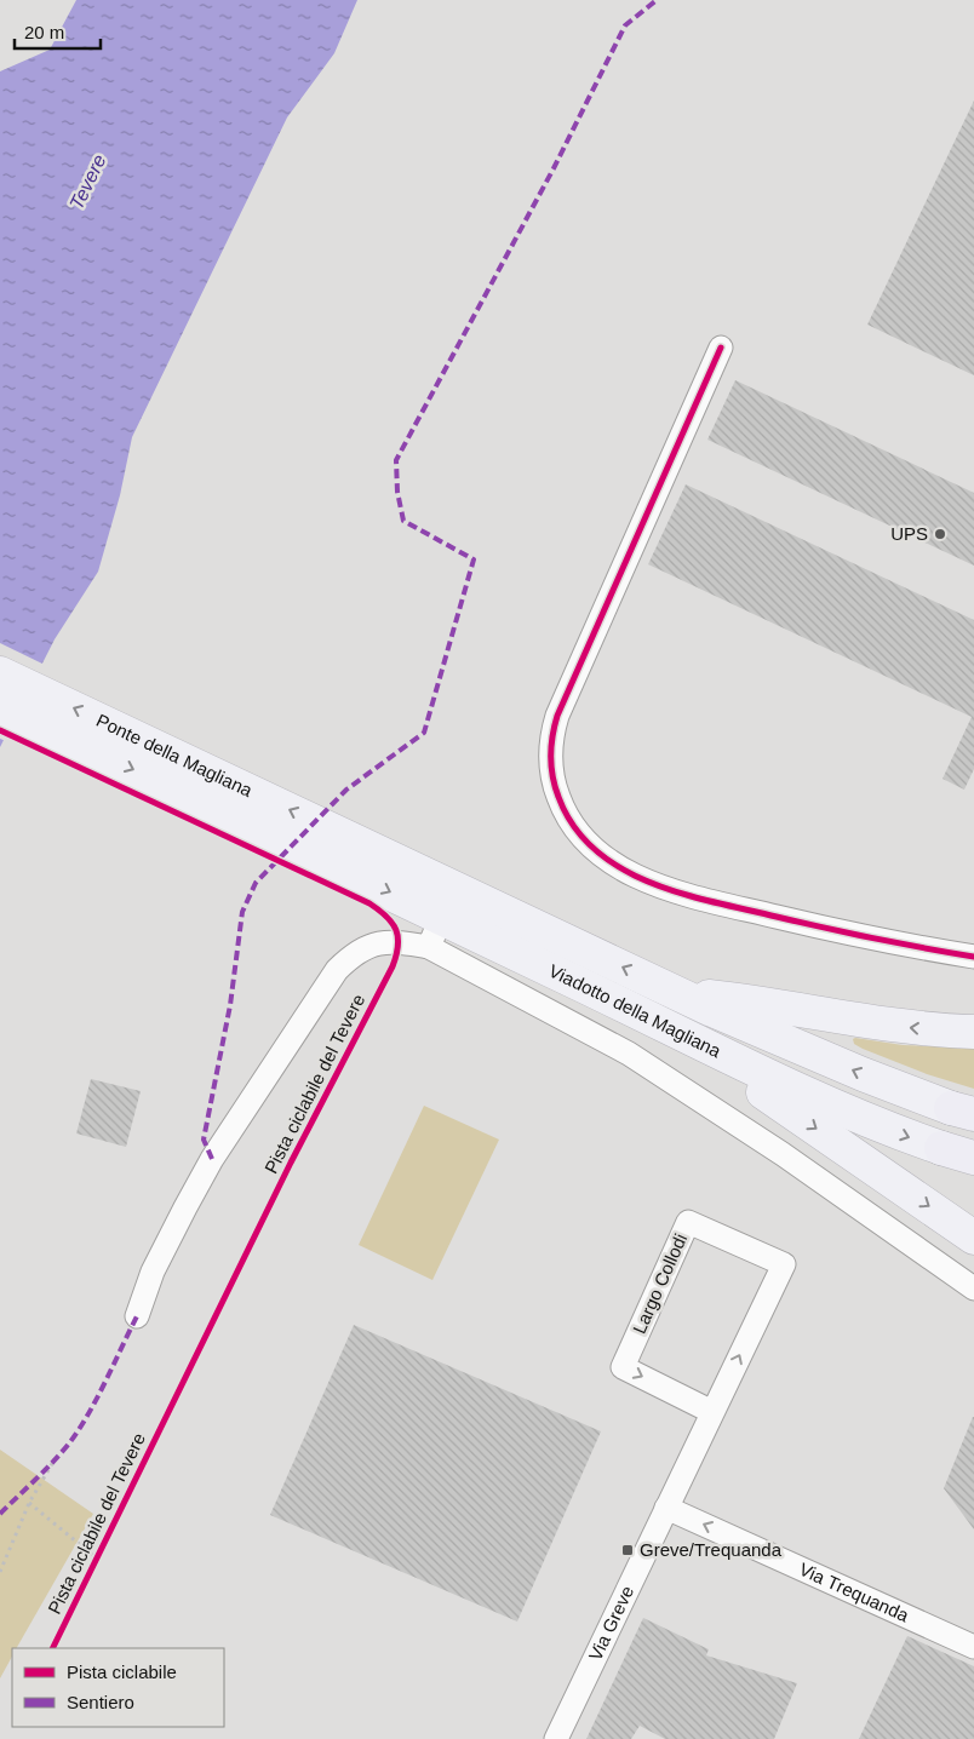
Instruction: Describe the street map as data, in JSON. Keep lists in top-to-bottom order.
{
  "streets": {
    "highway": ["Ponte della Magliana", "Viadotto della Magliana"],
    "street": ["Largo Collodi", "Via Trequanda", "Via Greve"],
    "cycle path": ["Pista ciclabile del Tevere"]
  },
  "crossings": [
    ["Ponte della Magliana", "Viadotto della Magliana"],
    ["Largo Collodi", "Via Trequanda"],
    ["Largo Collodi", "Via Greve"],
    ["Via Trequanda", "Via Greve"]
  ],
  "one_way": ["Via Trequanda"],
  "water": ["Tevere"],
  "places": {
    "other": ["UPS"],
    "transit": ["Greve/Trequanda"]
  },
  "legend": ["Pista ciclabile", "Sentiero"],
  "scale_bar": "20 m"
}
